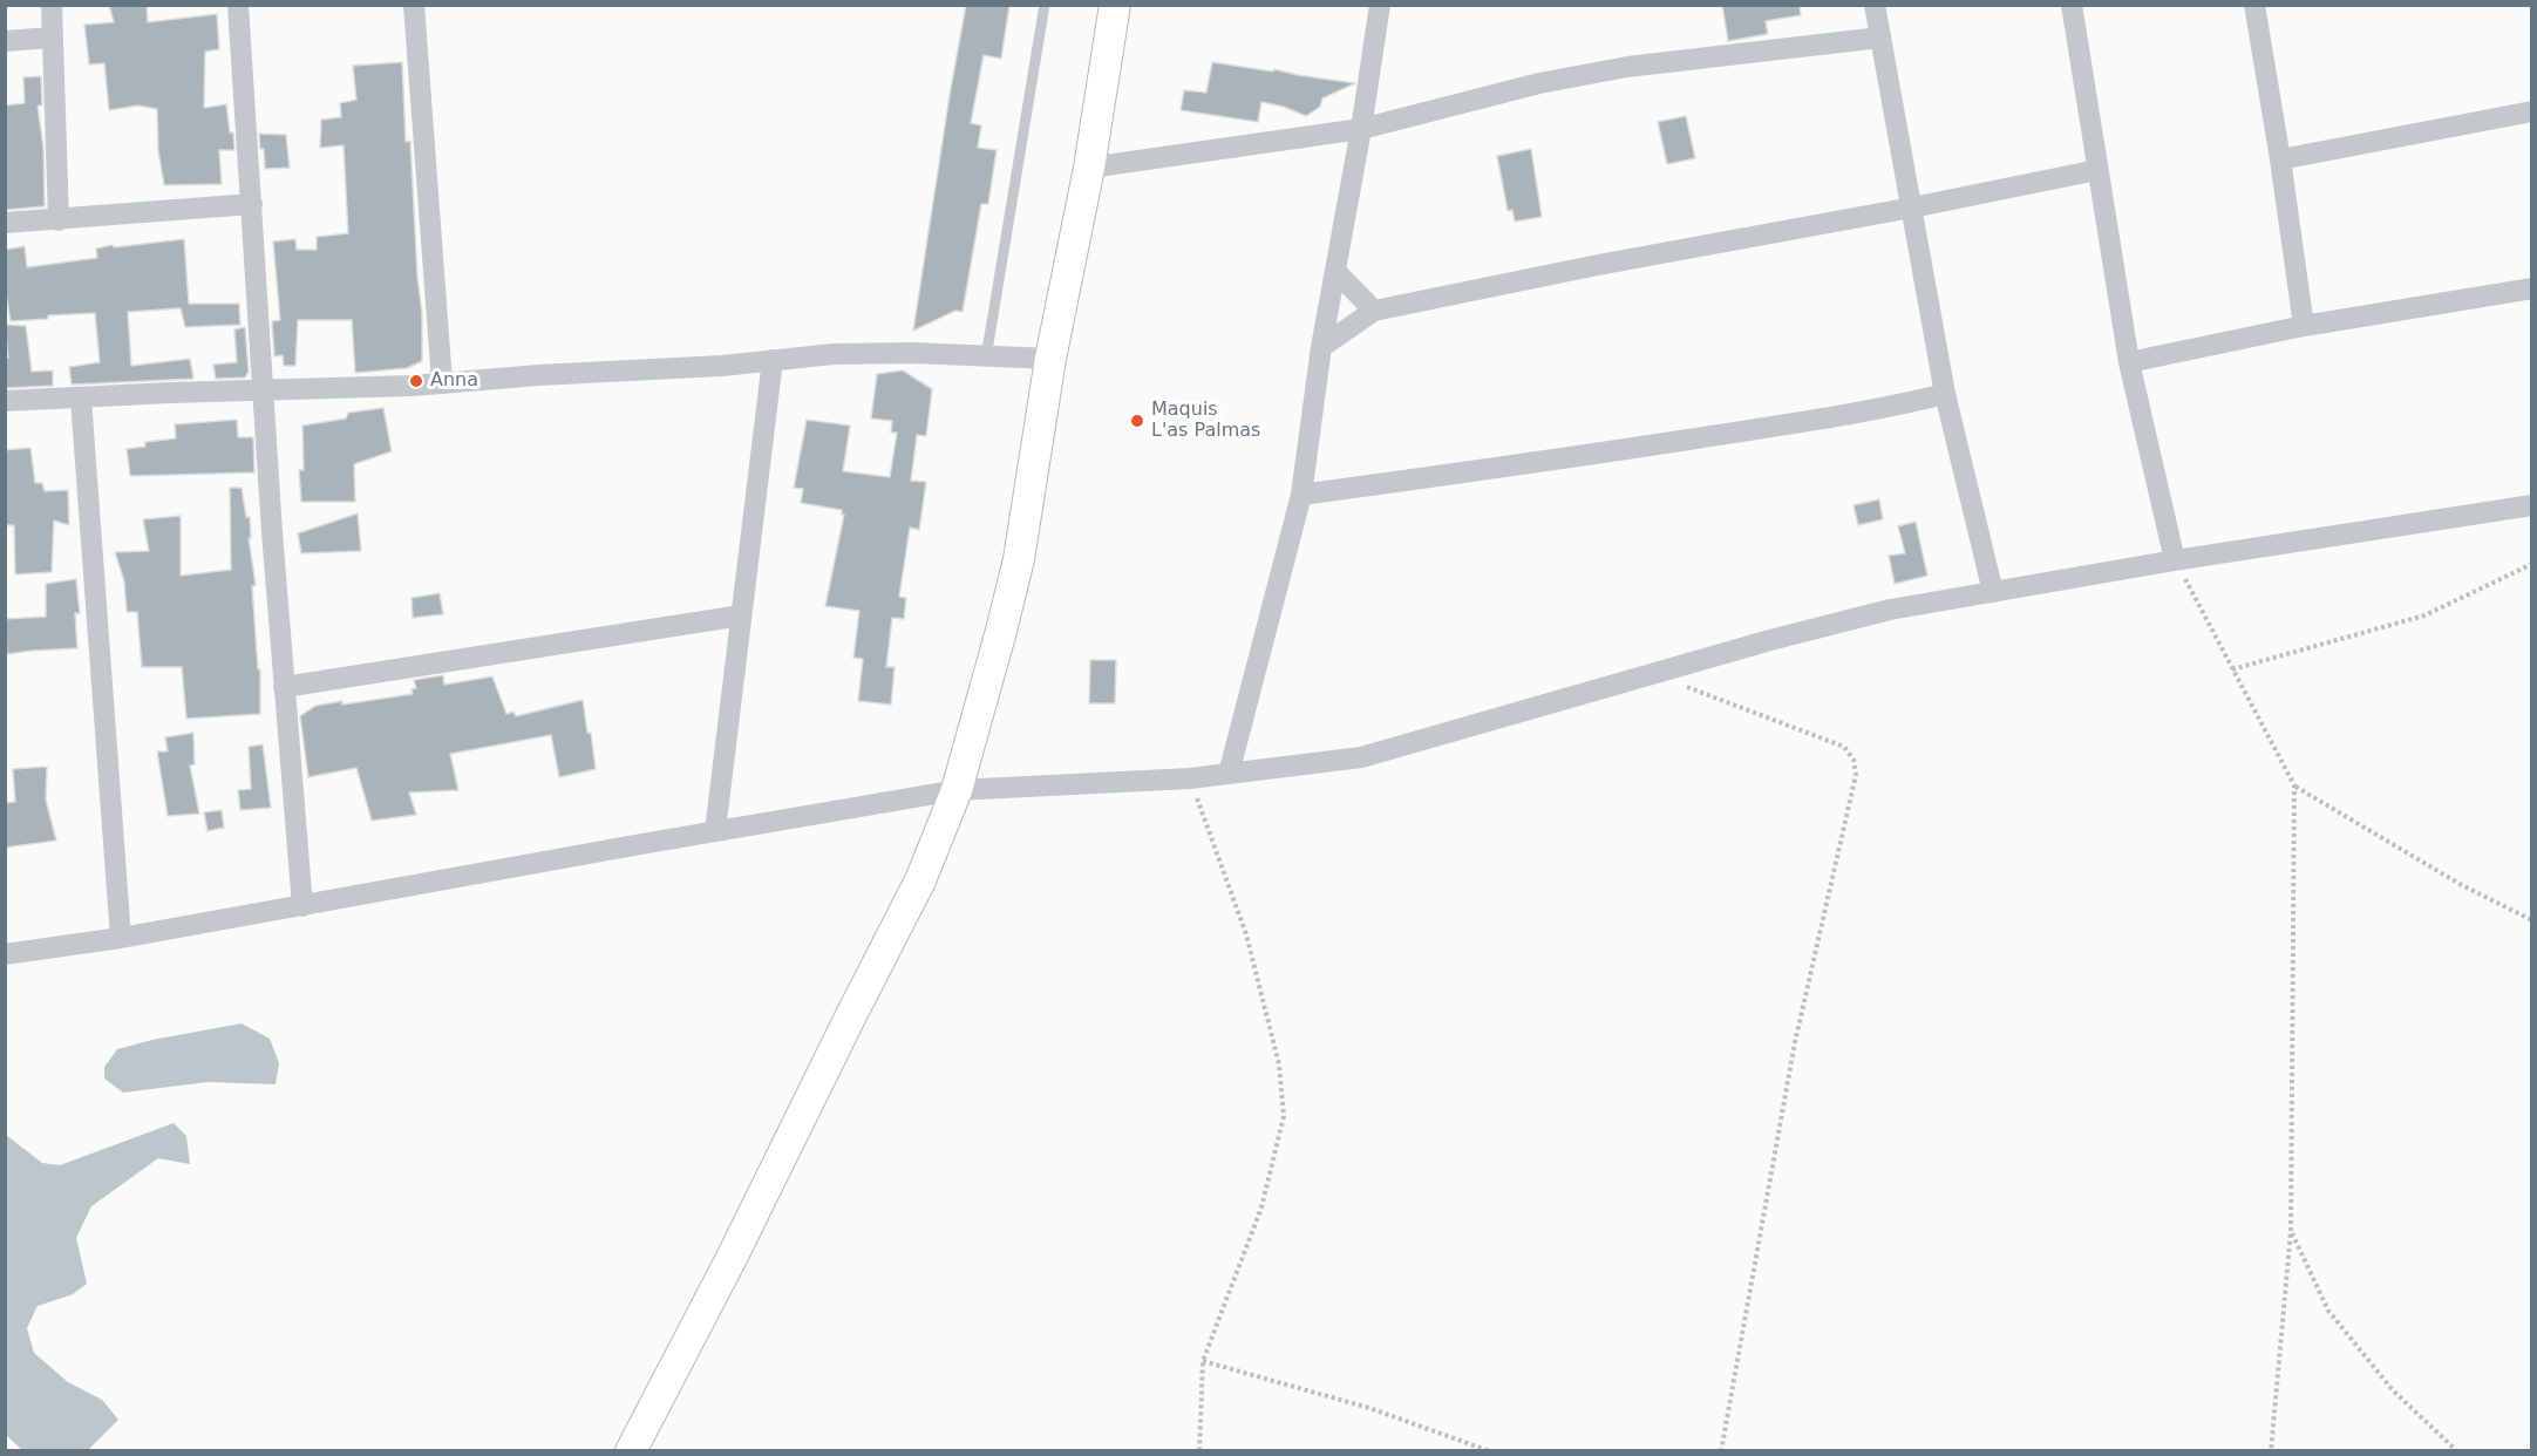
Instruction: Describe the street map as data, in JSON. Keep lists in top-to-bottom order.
{
  "places": ["Anna", "Maquis L'as Palmas"]
}
